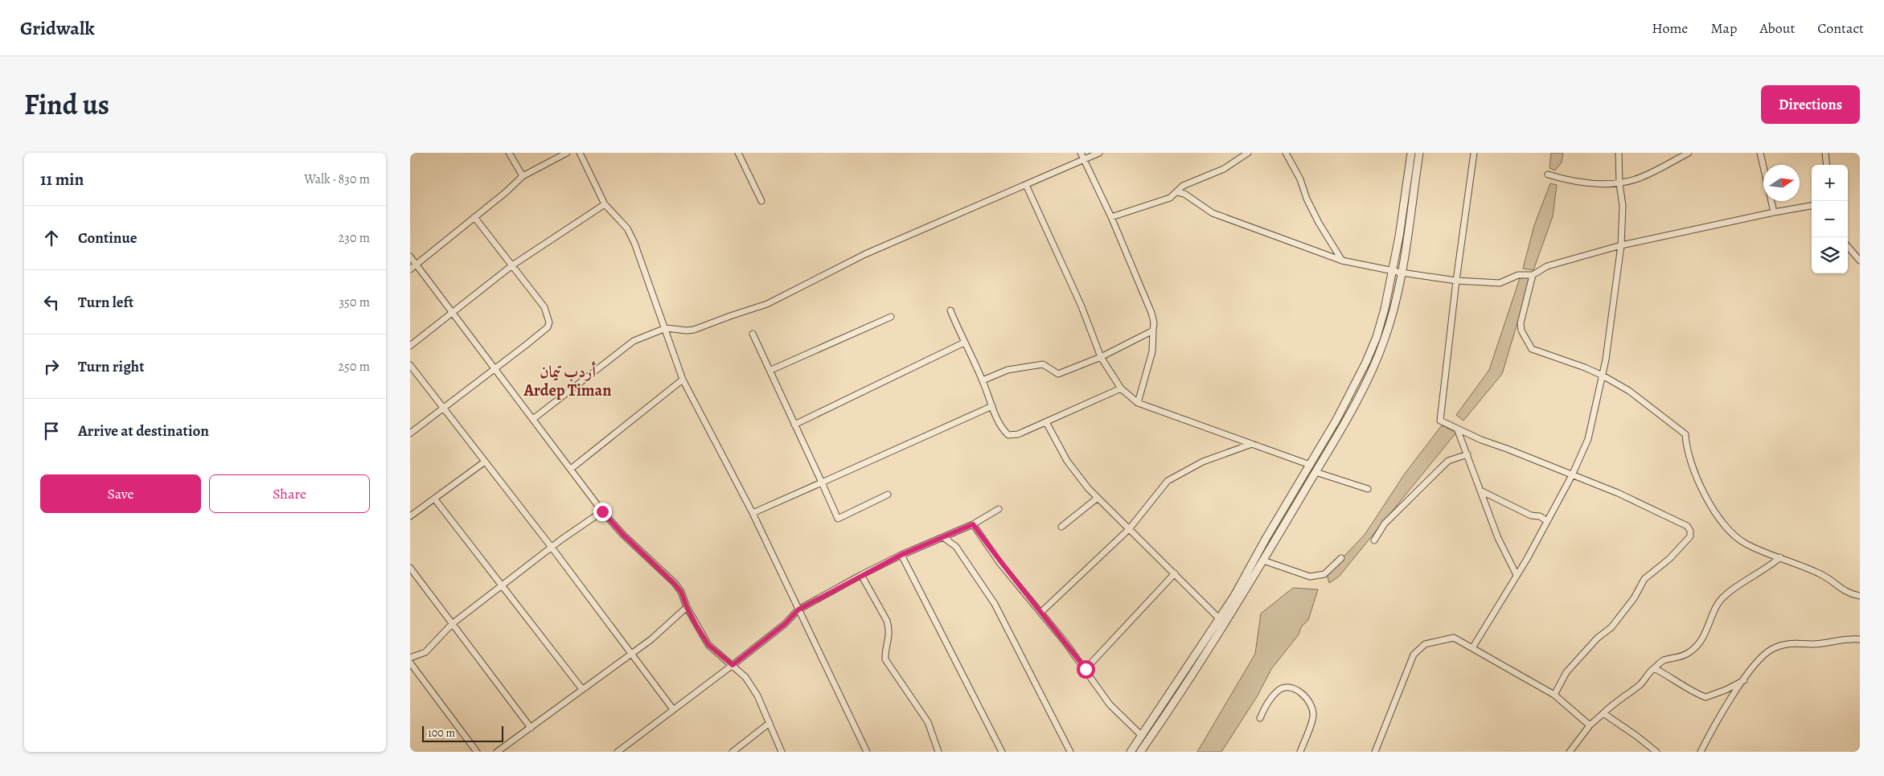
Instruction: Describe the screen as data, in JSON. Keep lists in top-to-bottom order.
{
  "districts": ["أردب تيمان Ardep Timan"],
  "scale_bar": "100 m",
  "north": "right",
  "page": {
    "header": "Gridwalk",
    "nav": [
      "Home",
      "Map",
      "About",
      "Contact"
    ],
    "title": "Find us",
    "buttons": [
      "Directions",
      ["Save", "Share"]
    ],
    "heading": ["11 min", "Walk · 830 m"],
    "map_buttons": ["+", "−"],
    "list": [
      ["Continue", "230 m"],
      ["Turn left", "350 m"],
      ["Turn right", "250 m"],
      "Arrive at destination"
    ],
    "scale": "100 m"
  }
}
